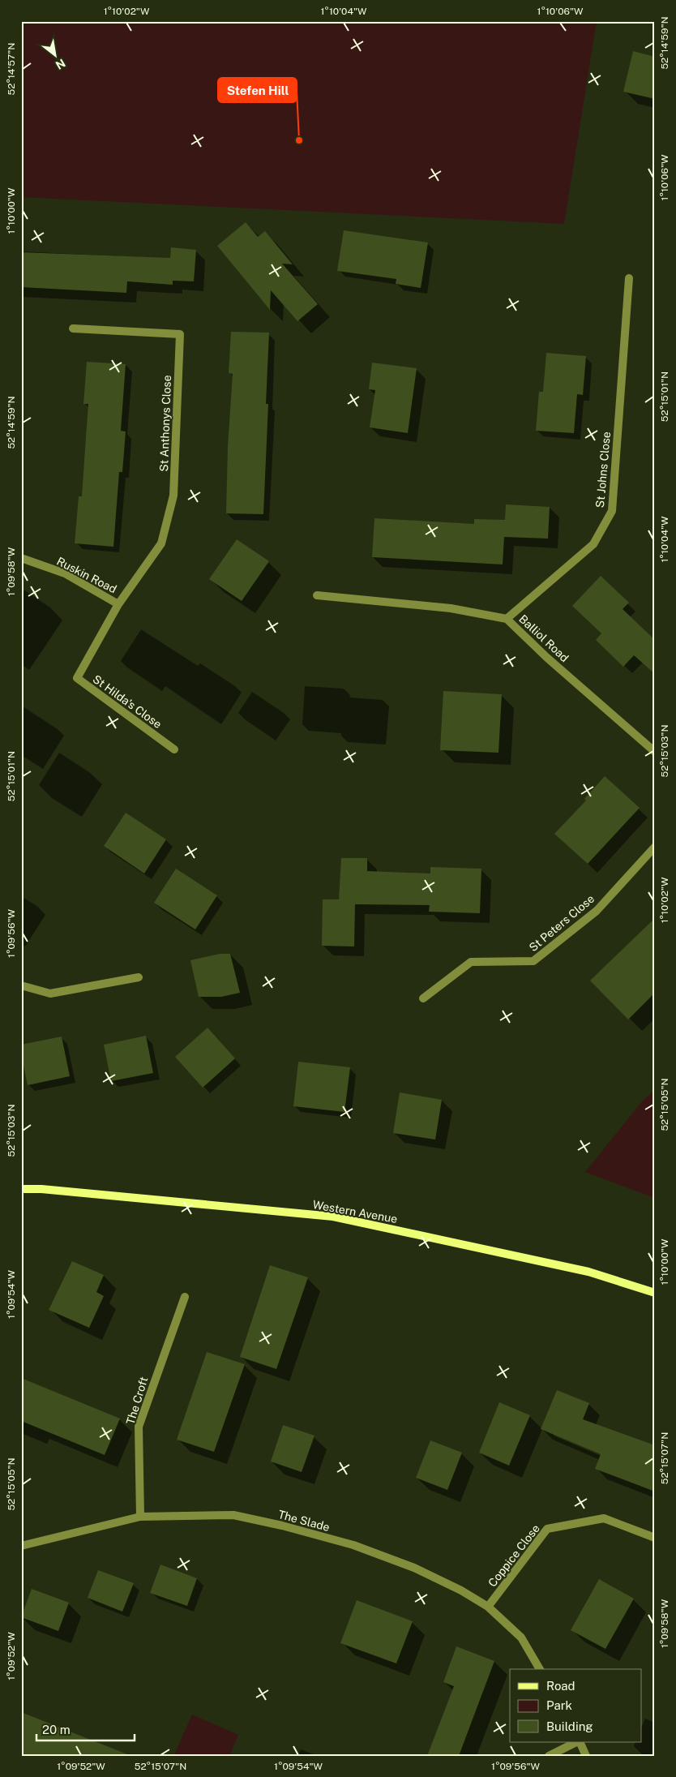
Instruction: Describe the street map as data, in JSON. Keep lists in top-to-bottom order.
{
  "streets": {
    "street": [
      "St Anthonys Close",
      "St Johns Close",
      "Ruskin Road",
      "Balliol Road",
      "St Hilda's Close",
      "St Peters Close",
      "Western Avenue",
      "The Croft",
      "The Slade",
      "Coppice Close"
    ]
  },
  "crossings": [
    ["St Anthonys Close", "Ruskin Road"],
    ["St Anthonys Close", "St Hilda's Close"],
    ["St Johns Close", "Balliol Road"],
    ["Ruskin Road", "St Hilda's Close"],
    ["The Croft", "The Slade"],
    ["The Slade", "Coppice Close"]
  ],
  "places": ["Stefen Hill"],
  "legend": ["Road", "Park", "Building"],
  "scale_bar": "20 m",
  "north": "bottom right",
  "coordinates": [
    "1°10'02\"W",
    "1°10'04\"W",
    "1°10'06\"W",
    "52°14'59\"N",
    "52°14'57\"N",
    "1°10'00\"W",
    "52°15'01\"N",
    "1°09'58\"W",
    "52°15'03\"N",
    "1°09'56\"W",
    "52°15'05\"N",
    "1°09'54\"W",
    "52°15'07\"N",
    "1°09'52\"W"
  ]
}
